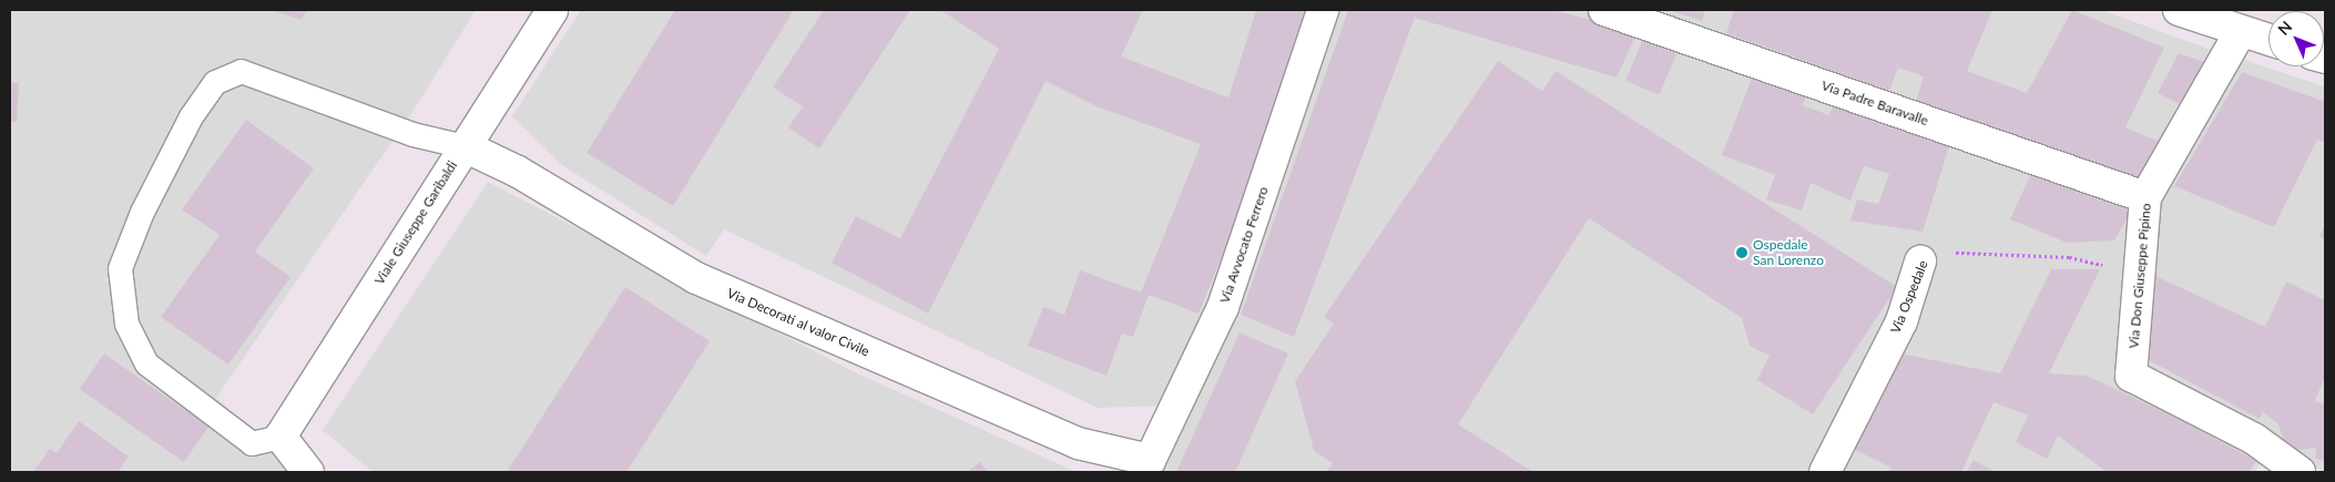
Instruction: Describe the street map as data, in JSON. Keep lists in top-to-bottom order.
{
  "streets": {
    "street": [
      "Via Padre Baravalle",
      "Viale Giuseppe Garibaldi",
      "Via Avvocato Ferrero",
      "Via Don Giuseppe Pipino",
      "Via Ospedale",
      "Via Decorati al valor Civile"
    ]
  },
  "crossings": [
    ["Via Padre Baravalle", "Via Don Giuseppe Pipino"],
    ["Viale Giuseppe Garibaldi", "Via Decorati al valor Civile"],
    ["Via Avvocato Ferrero", "Via Decorati al valor Civile"],
    ["Via Don Giuseppe Pipino", "Via Ospedale"]
  ],
  "places": ["Ospedale San Lorenzo"],
  "north": "top left"
}
